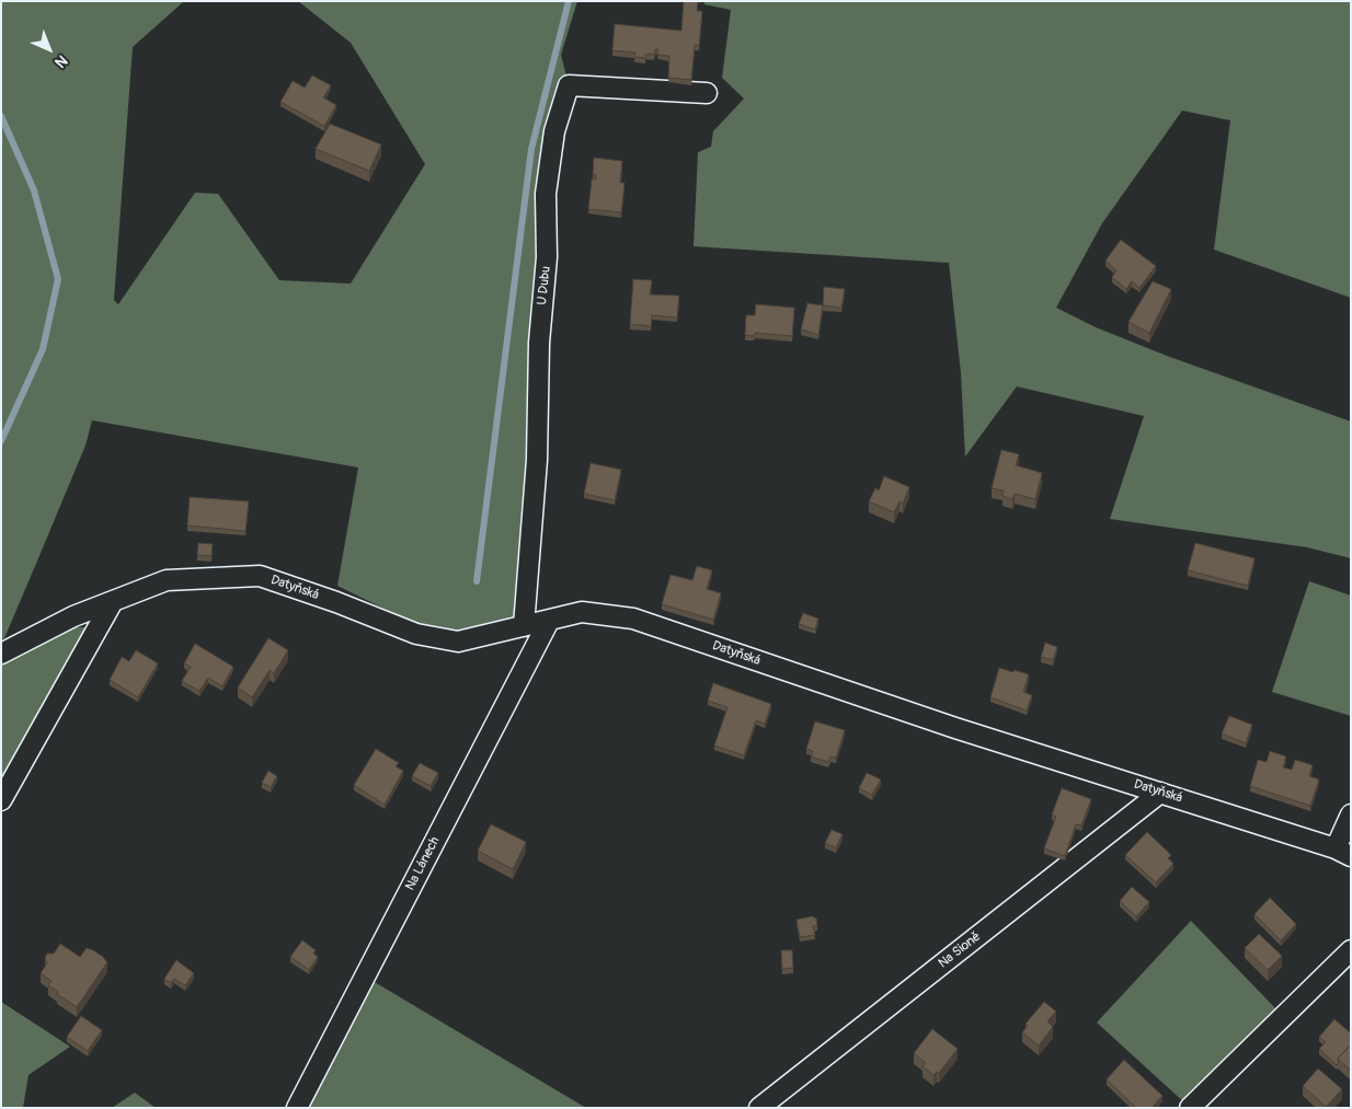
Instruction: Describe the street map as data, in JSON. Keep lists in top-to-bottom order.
{
  "streets": {
    "street": [
      "U Dubu",
      "Datyňská",
      "Na Lánech",
      "Na Sioně"
    ]
  },
  "crossings": [
    ["U Dubu", "Datyňská"],
    ["Datyňská", "Na Lánech"],
    ["Datyňská", "Na Sioně"]
  ],
  "north": "bottom right"
}
